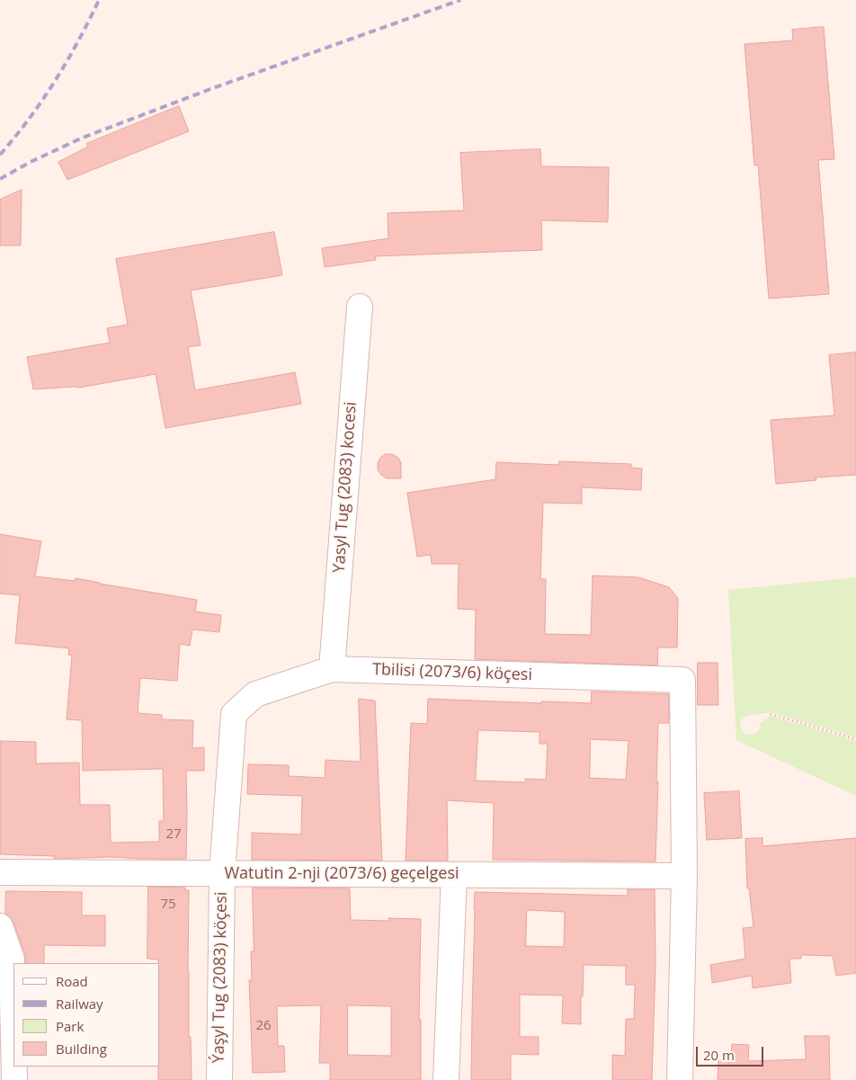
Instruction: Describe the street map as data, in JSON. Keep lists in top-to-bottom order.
{
  "streets": {
    "street": [
      "Yasyl Tug (2083) kocesi",
      "Tbilisi (2073/6) köçesi",
      "Watutin 2-nji (2073/6) geçelgesi",
      "Ýaşyl Tug (2083) köçesi"
    ]
  },
  "crossings": [
    ["Yasyl Tug (2083) kocesi", "Tbilisi (2073/6) köçesi"],
    ["Tbilisi (2073/6) köçesi", "Watutin 2-nji (2073/6) geçelgesi"],
    ["Tbilisi (2073/6) köçesi", "Ýaşyl Tug (2083) köçesi"],
    ["Watutin 2-nji (2073/6) geçelgesi", "Ýaşyl Tug (2083) köçesi"]
  ],
  "house_numbers": ["27", "75", "26"],
  "legend": [
    "Road",
    "Railway",
    "Park",
    "Building"
  ],
  "scale_bar": "20 m"
}
